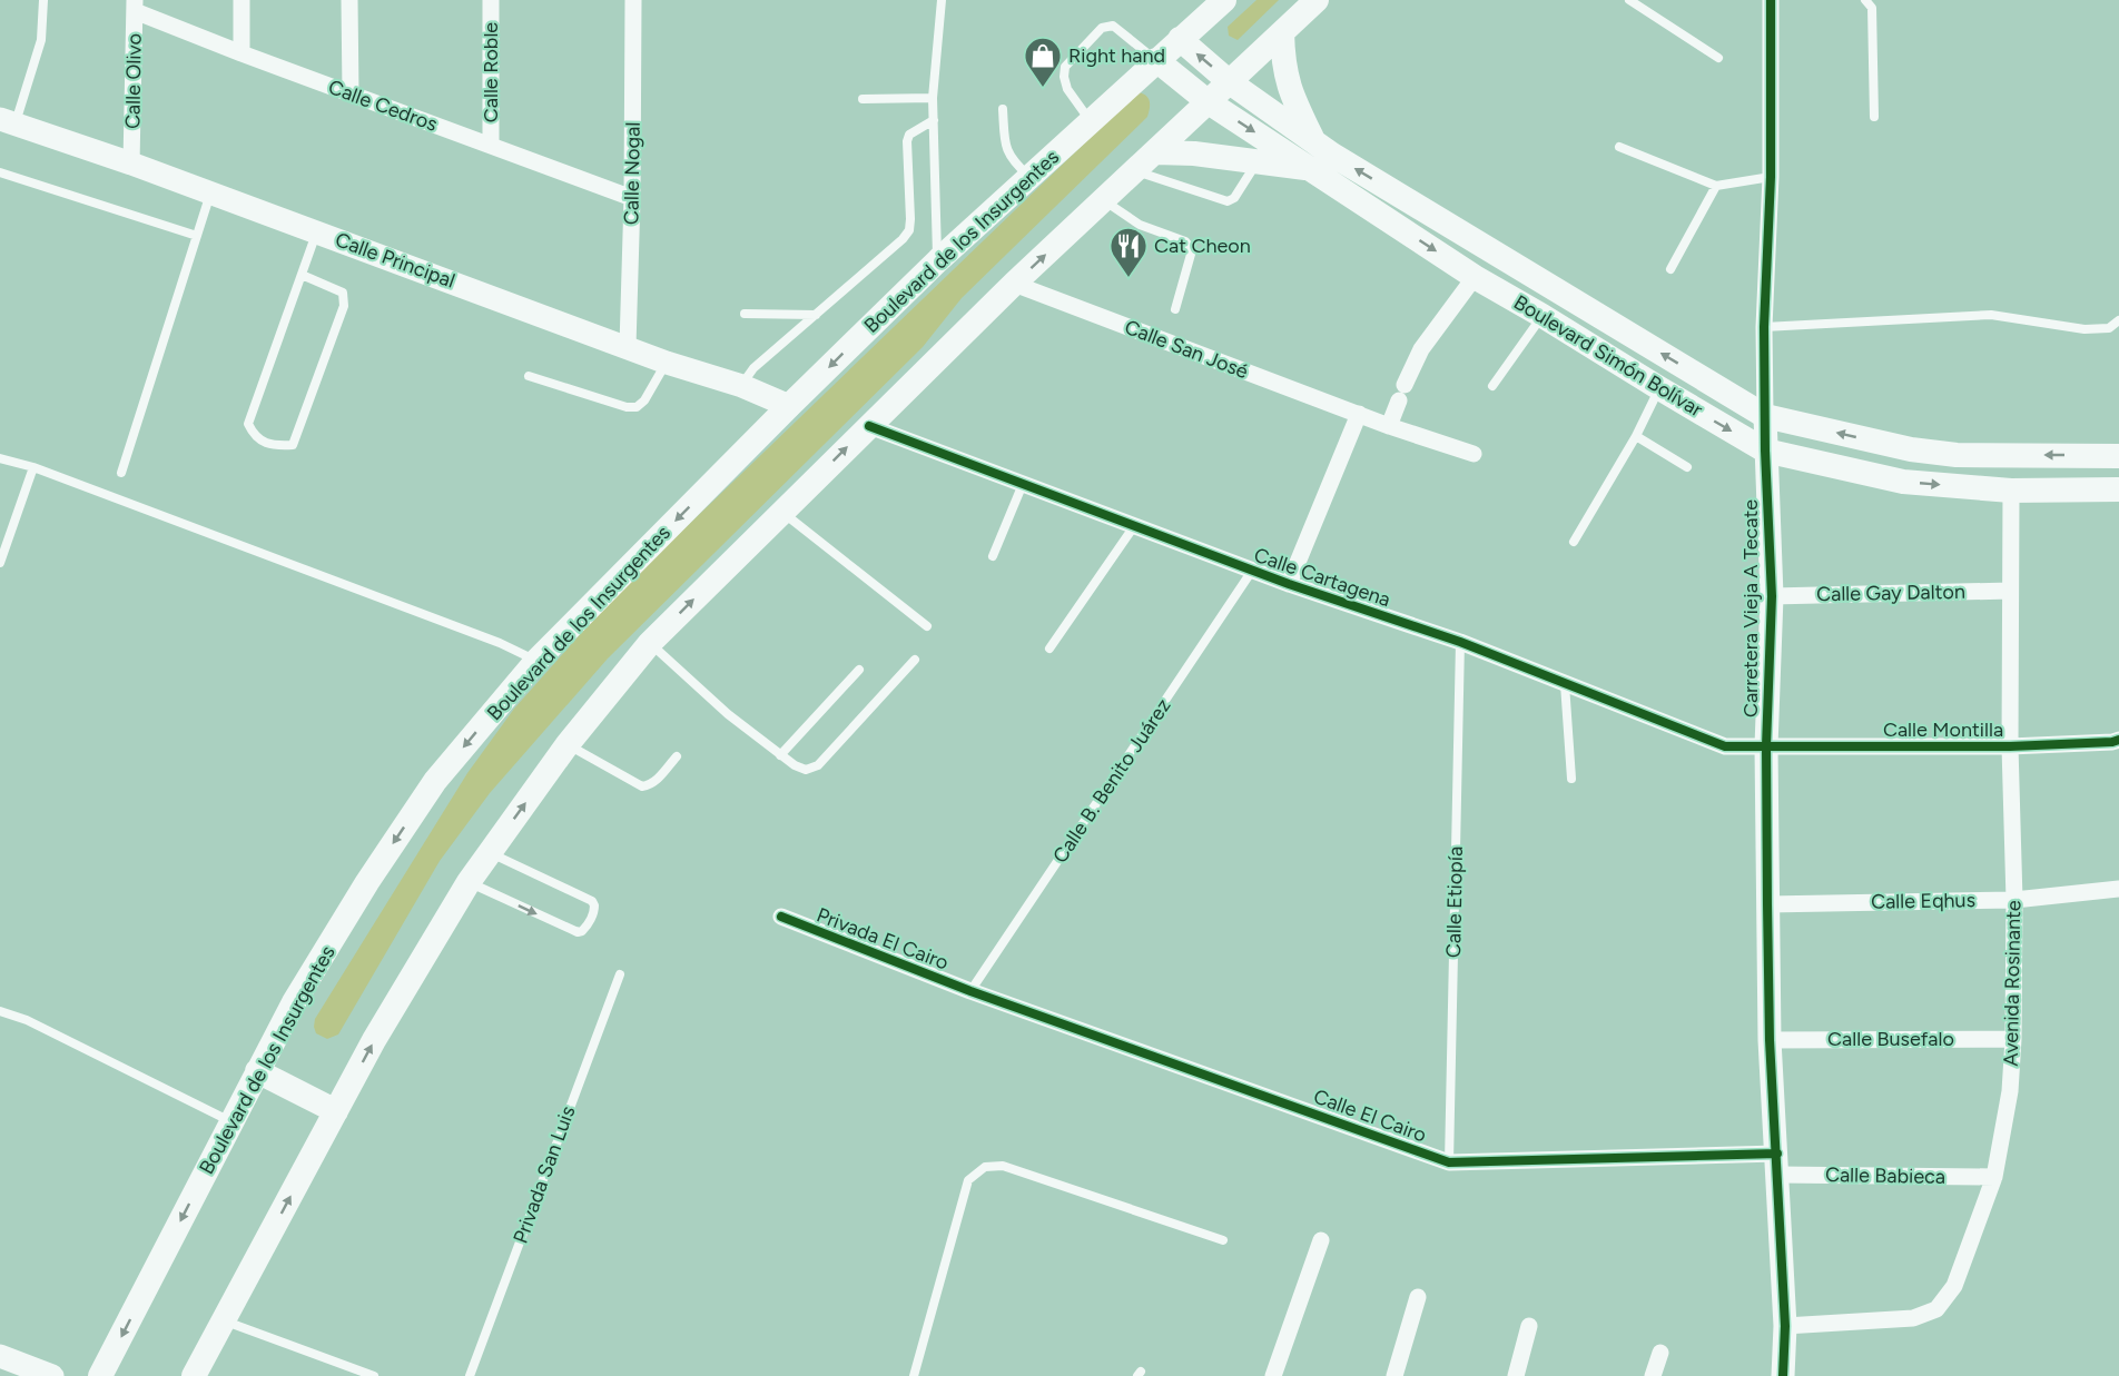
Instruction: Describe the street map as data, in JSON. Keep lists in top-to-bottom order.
{
  "streets": {
    "main road": ["Boulevard de los Insurgentes", "Boulevard Simón Bolívar"],
    "street": [
      "Calle Roble",
      "Calle Olivo",
      "Calle Cedros",
      "Calle Nogal",
      "Calle Principal",
      "Calle San José",
      "Calle Cartagena",
      "Calle Gay Dalton",
      "Carretera Vieja A Tecate",
      "Calle Montilla",
      "Calle Eqhus",
      "Privada El Cairo",
      "Avenida Rosinante",
      "Calle Busefalo",
      "Calle El Cairo",
      "Calle Babieca"
    ],
    "lane": ["Calle B. Benito Juárez", "Calle Etiopía", "Privada San Luis"]
  },
  "crossings": [
    ["Calle Roble", "Calle Cedros"],
    ["Calle Olivo", "Calle Cedros"],
    ["Calle Olivo", "Calle Principal"],
    ["Calle Cedros", "Calle Nogal"],
    ["Calle Nogal", "Calle Principal"],
    ["Boulevard de los Insurgentes", "Calle Principal"],
    ["Boulevard de los Insurgentes", "Boulevard Simón Bolívar"],
    ["Boulevard Simón Bolívar", "Carretera Vieja A Tecate"],
    ["Boulevard Simón Bolívar", "Avenida Rosinante"],
    ["Calle Cartagena", "Carretera Vieja A Tecate"],
    ["Calle Cartagena", "Calle Montilla"],
    ["Calle Cartagena", "Calle B. Benito Juárez"],
    ["Calle Cartagena", "Calle Etiopía"],
    ["Calle Gay Dalton", "Carretera Vieja A Tecate"],
    ["Calle Gay Dalton", "Avenida Rosinante"],
    ["Carretera Vieja A Tecate", "Calle Montilla"],
    ["Carretera Vieja A Tecate", "Calle Eqhus"],
    ["Carretera Vieja A Tecate", "Avenida Rosinante"],
    ["Carretera Vieja A Tecate", "Calle Busefalo"],
    ["Carretera Vieja A Tecate", "Calle El Cairo"],
    ["Carretera Vieja A Tecate", "Calle Babieca"],
    ["Calle Montilla", "Avenida Rosinante"],
    ["Calle B. Benito Juárez", "Privada El Cairo"],
    ["Calle B. Benito Juárez", "Calle El Cairo"],
    ["Calle Eqhus", "Avenida Rosinante"],
    ["Calle Etiopía", "Calle El Cairo"],
    ["Privada El Cairo", "Calle El Cairo"],
    ["Avenida Rosinante", "Calle Busefalo"],
    ["Avenida Rosinante", "Calle Babieca"],
    ["Calle El Cairo", "Calle Babieca"]
  ],
  "places": {
    "shop": ["Right hand"],
    "restaurant": ["Cat Cheon"]
  }
}
